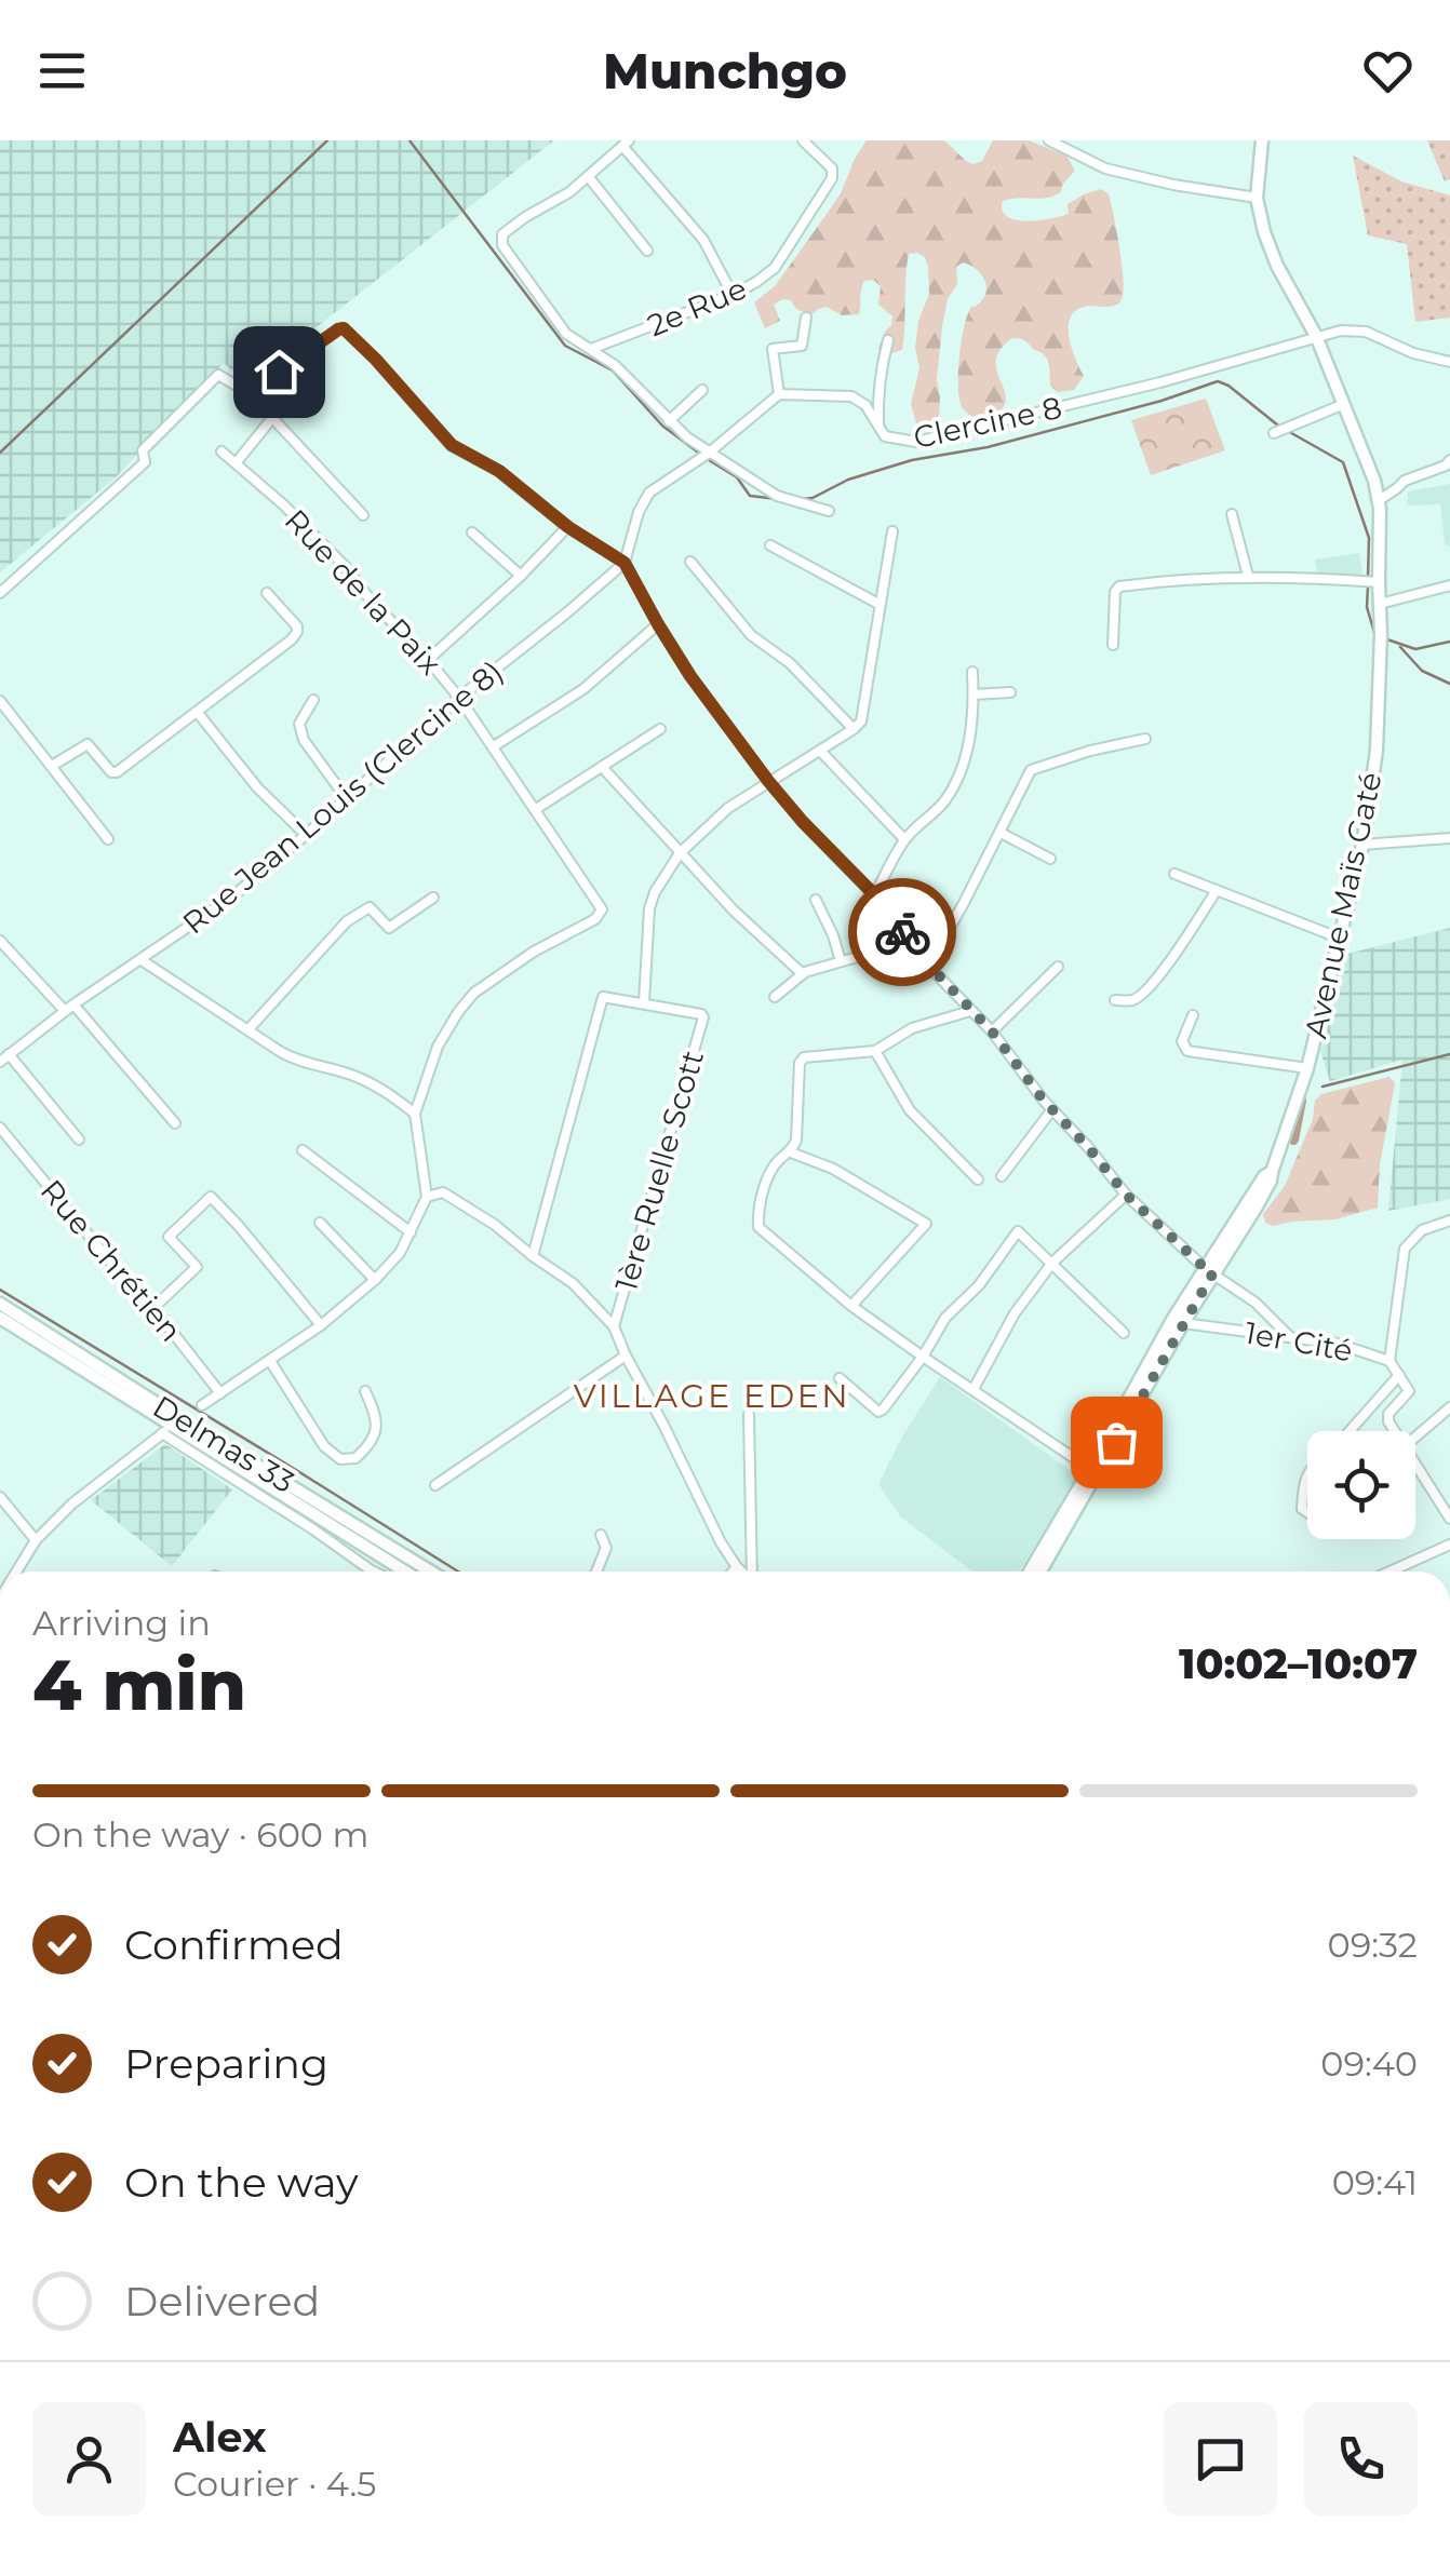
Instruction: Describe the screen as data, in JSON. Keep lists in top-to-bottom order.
{
  "streets": {
    "street": [
      "2e Rue",
      "Clercine 8",
      "Rue de la Paix",
      "Rue Jean Louis (Clercine 8)",
      "Avenue Maïs Gaté",
      "1ère Ruelle Scott",
      "Rue Chrétien",
      "1er Cité",
      "Delmas 33"
    ]
  },
  "crossings": [
    ["Clercine 8", "Avenue Maïs Gaté"],
    ["Rue de la Paix", "Rue Jean Louis (Clercine 8)"],
    ["Avenue Maïs Gaté", "1er Cité"]
  ],
  "districts": ["VILLAGE EDEN"],
  "page": {
    "header": "Munchgo",
    "heading": ["4 min", "Arriving in", "10:02–10:07"],
    "panel": ["Alex", "Courier · 4.5"],
    "bar": "On the way · 600 m",
    "list": [
      ["Confirmed", "09:32"],
      ["Preparing", "09:40"],
      ["On the way", "09:41"],
      "Delivered"
    ]
  }
}
